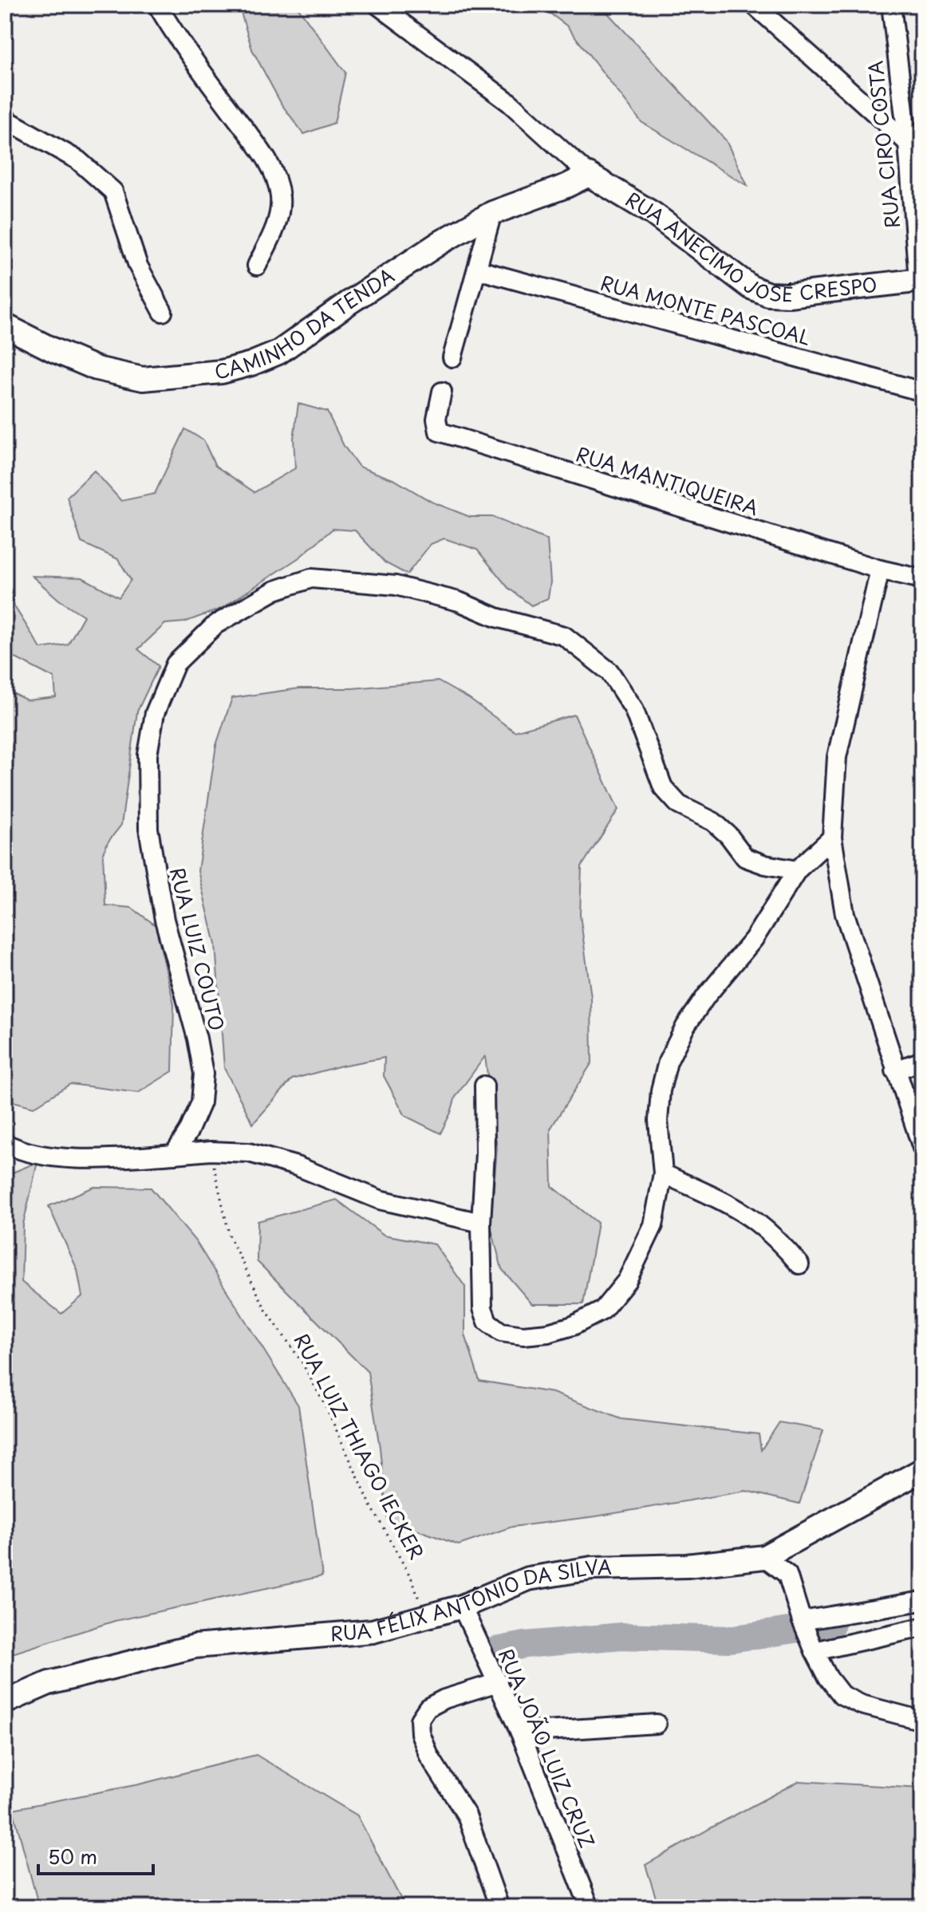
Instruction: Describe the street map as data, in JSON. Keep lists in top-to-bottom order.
{
  "streets": {
    "street": [
      "RUA CIRO COSTA",
      "RUA ANECIMO JOSÉ CRESPO",
      "RUA MONTE PASCOAL",
      "CAMINHO DA TENDA",
      "RUA MANTIQUEIRA",
      "RUA LUIZ COUTO",
      "RUA FÉLIX ANTÔNIO DA SILVA",
      "RUA JOÃO LUIZ CRUZ"
    ],
    "path": ["RUA LUIZ THIAGO IECKER"]
  },
  "crossings": [
    ["RUA CIRO COSTA", "RUA ANECIMO JOSÉ CRESPO"],
    ["RUA ANECIMO JOSÉ CRESPO", "CAMINHO DA TENDA"],
    ["RUA LUIZ THIAGO IECKER", "RUA FÉLIX ANTÔNIO DA SILVA"],
    ["RUA FÉLIX ANTÔNIO DA SILVA", "RUA JOÃO LUIZ CRUZ"]
  ],
  "scale_bar": "50 m"
}
